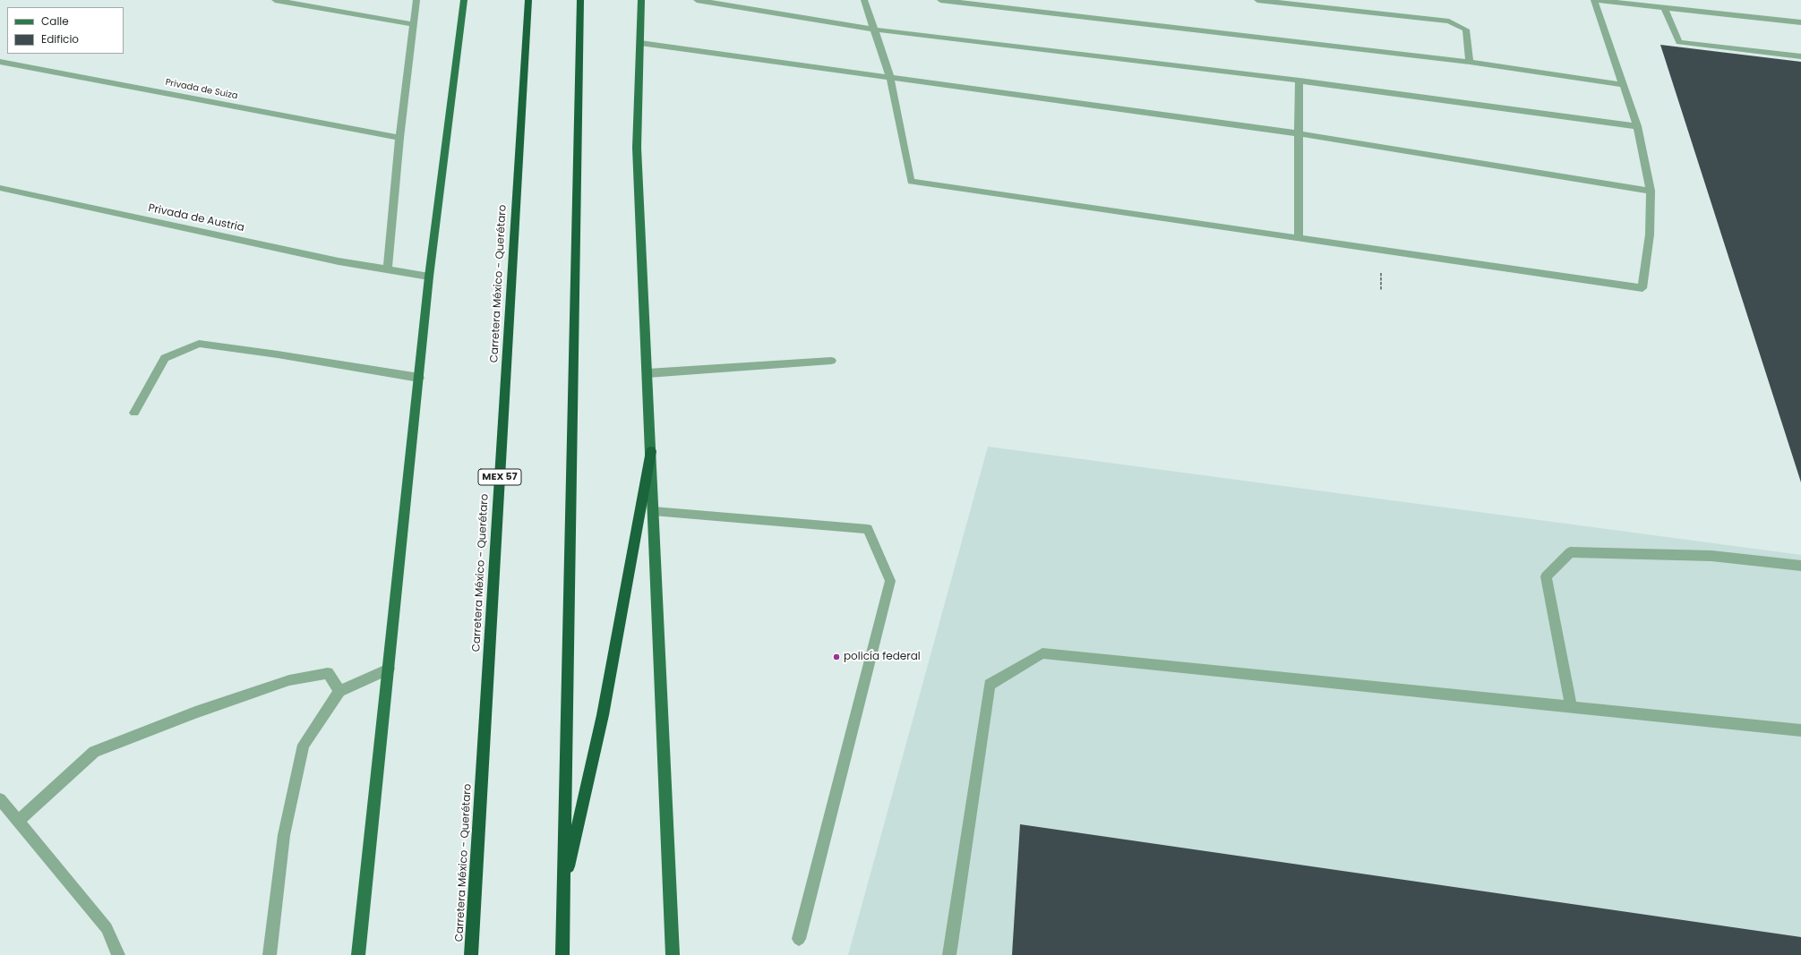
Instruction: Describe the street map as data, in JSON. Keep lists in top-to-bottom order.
{
  "streets": {
    "highway": ["Carretera México - Querétaro", "MEX 57"],
    "street": ["Privada de Suiza", "Privada de Austria"]
  },
  "places": ["policía federal"],
  "legend": ["Calle", "Edificio"]
}
